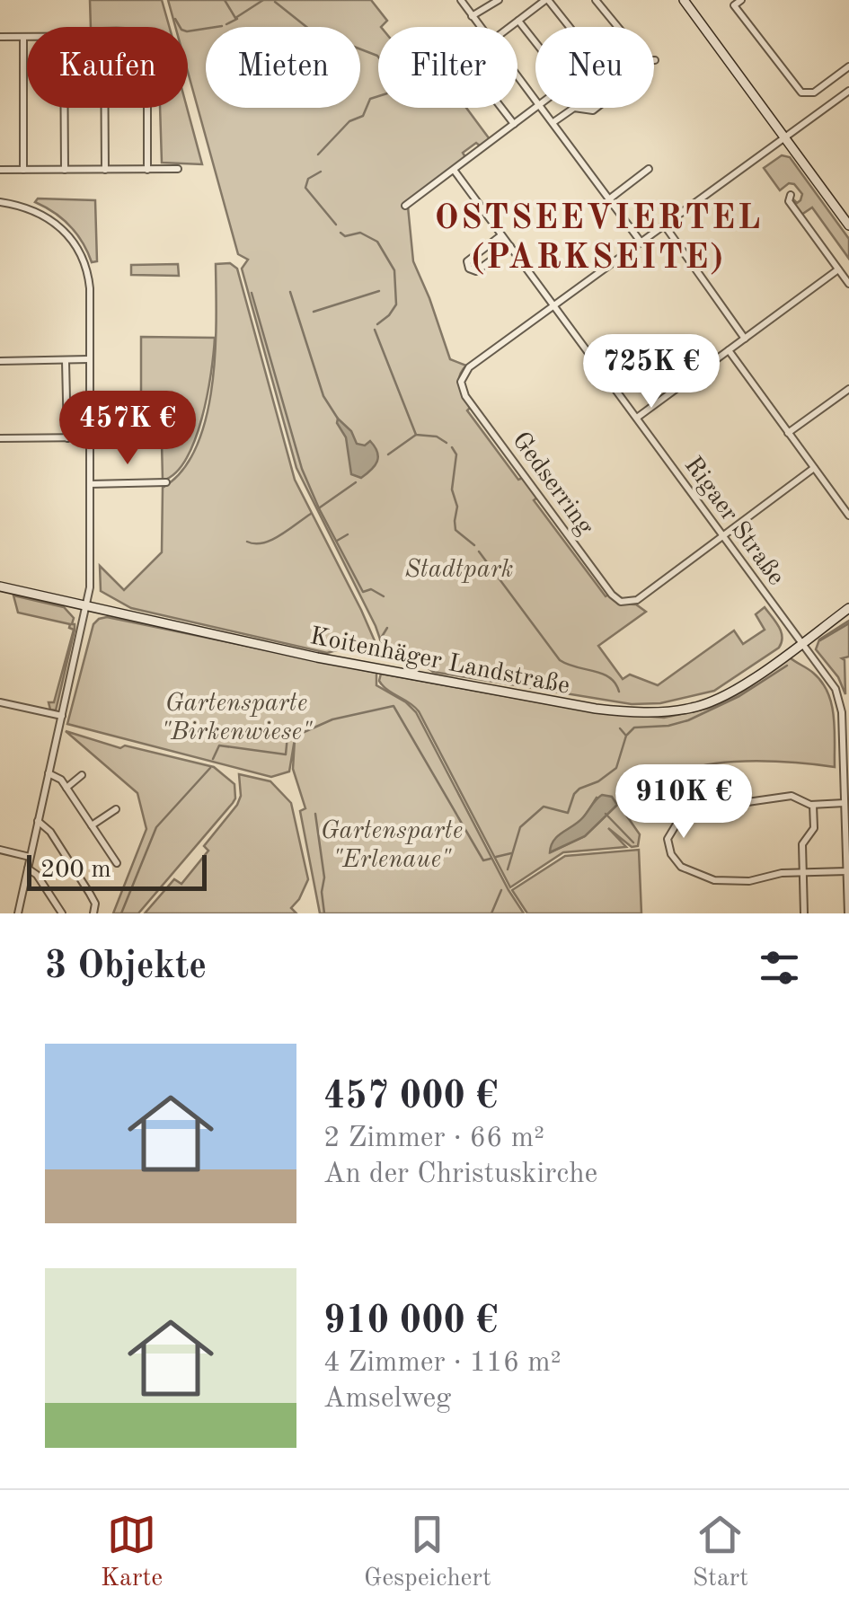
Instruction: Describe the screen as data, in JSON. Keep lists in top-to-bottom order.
{
  "streets": {
    "main road": ["Koitenhäger Landstraße"],
    "street": ["Gedserring", "Rigaer Straße"]
  },
  "crossings": [
    ["Gedserring", "Rigaer Straße"],
    ["Rigaer Straße", "Koitenhäger Landstraße"]
  ],
  "districts": ["OSTSEEVIERTEL (PARKSEITE)"],
  "parks": ["Stadtpark", "Gartensparte \"Birkenwiese\"", "Gartensparte \"Erlenaue\""],
  "scale_bar": "200 m",
  "page": {
    "chip": [
      "Kaufen",
      "Mieten",
      "Filter",
      "Neu"
    ],
    "price": ["725K €", "457K €", "910K €"],
    "scale": "200 m",
    "heading": "3 Objekte",
    "list": [
      {
        "name": "457 000 €",
        "note": "2 Zimmer · 66 m² · An der Christuskirche"
      },
      {
        "name": "910 000 €",
        "note": "4 Zimmer · 116 m² · Amselweg"
      }
    ],
    "tabs": ["Karte", "Gespeichert", "Start"]
  }
}
